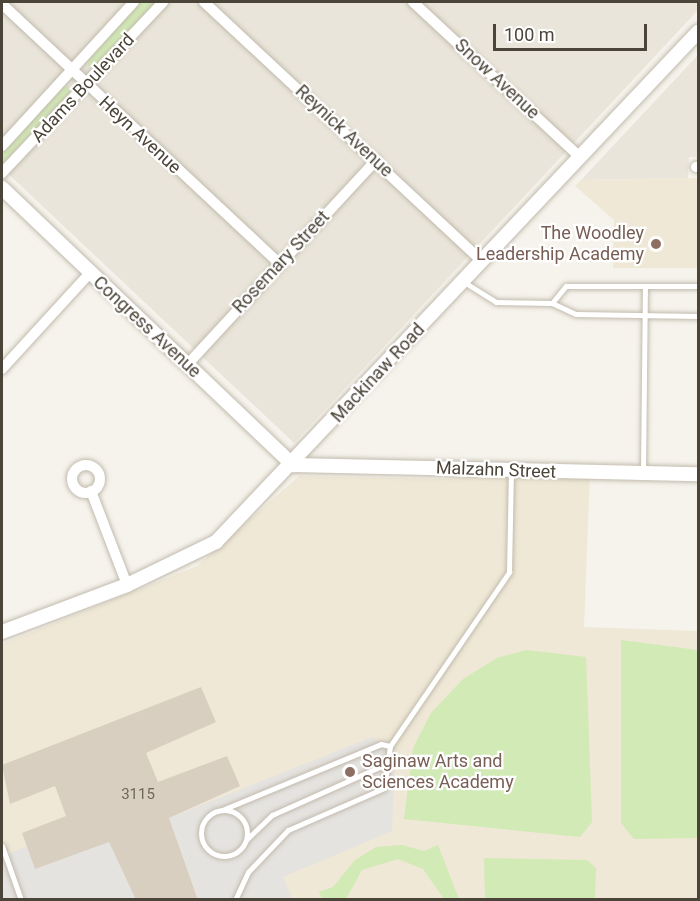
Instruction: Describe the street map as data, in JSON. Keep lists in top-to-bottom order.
{
  "streets": {
    "street": [
      "Snow Avenue",
      "Adams Boulevard",
      "Reynick Avenue",
      "Heyn Avenue",
      "Rosemary Street",
      "Congress Avenue",
      "Mackinaw Road",
      "Malzahn Street"
    ]
  },
  "crossings": [
    ["Snow Avenue", "Mackinaw Road"],
    ["Adams Boulevard", "Heyn Avenue"],
    ["Reynick Avenue", "Rosemary Street"],
    ["Reynick Avenue", "Mackinaw Road"],
    ["Heyn Avenue", "Rosemary Street"],
    ["Rosemary Street", "Congress Avenue"],
    ["Congress Avenue", "Mackinaw Road"],
    ["Congress Avenue", "Malzahn Street"],
    ["Mackinaw Road", "Malzahn Street"]
  ],
  "places": ["The Woodley Leadership Academy", "Saginaw Arts and Sciences Academy"],
  "house_numbers": ["3115"],
  "scale_bar": "100 m"
}
